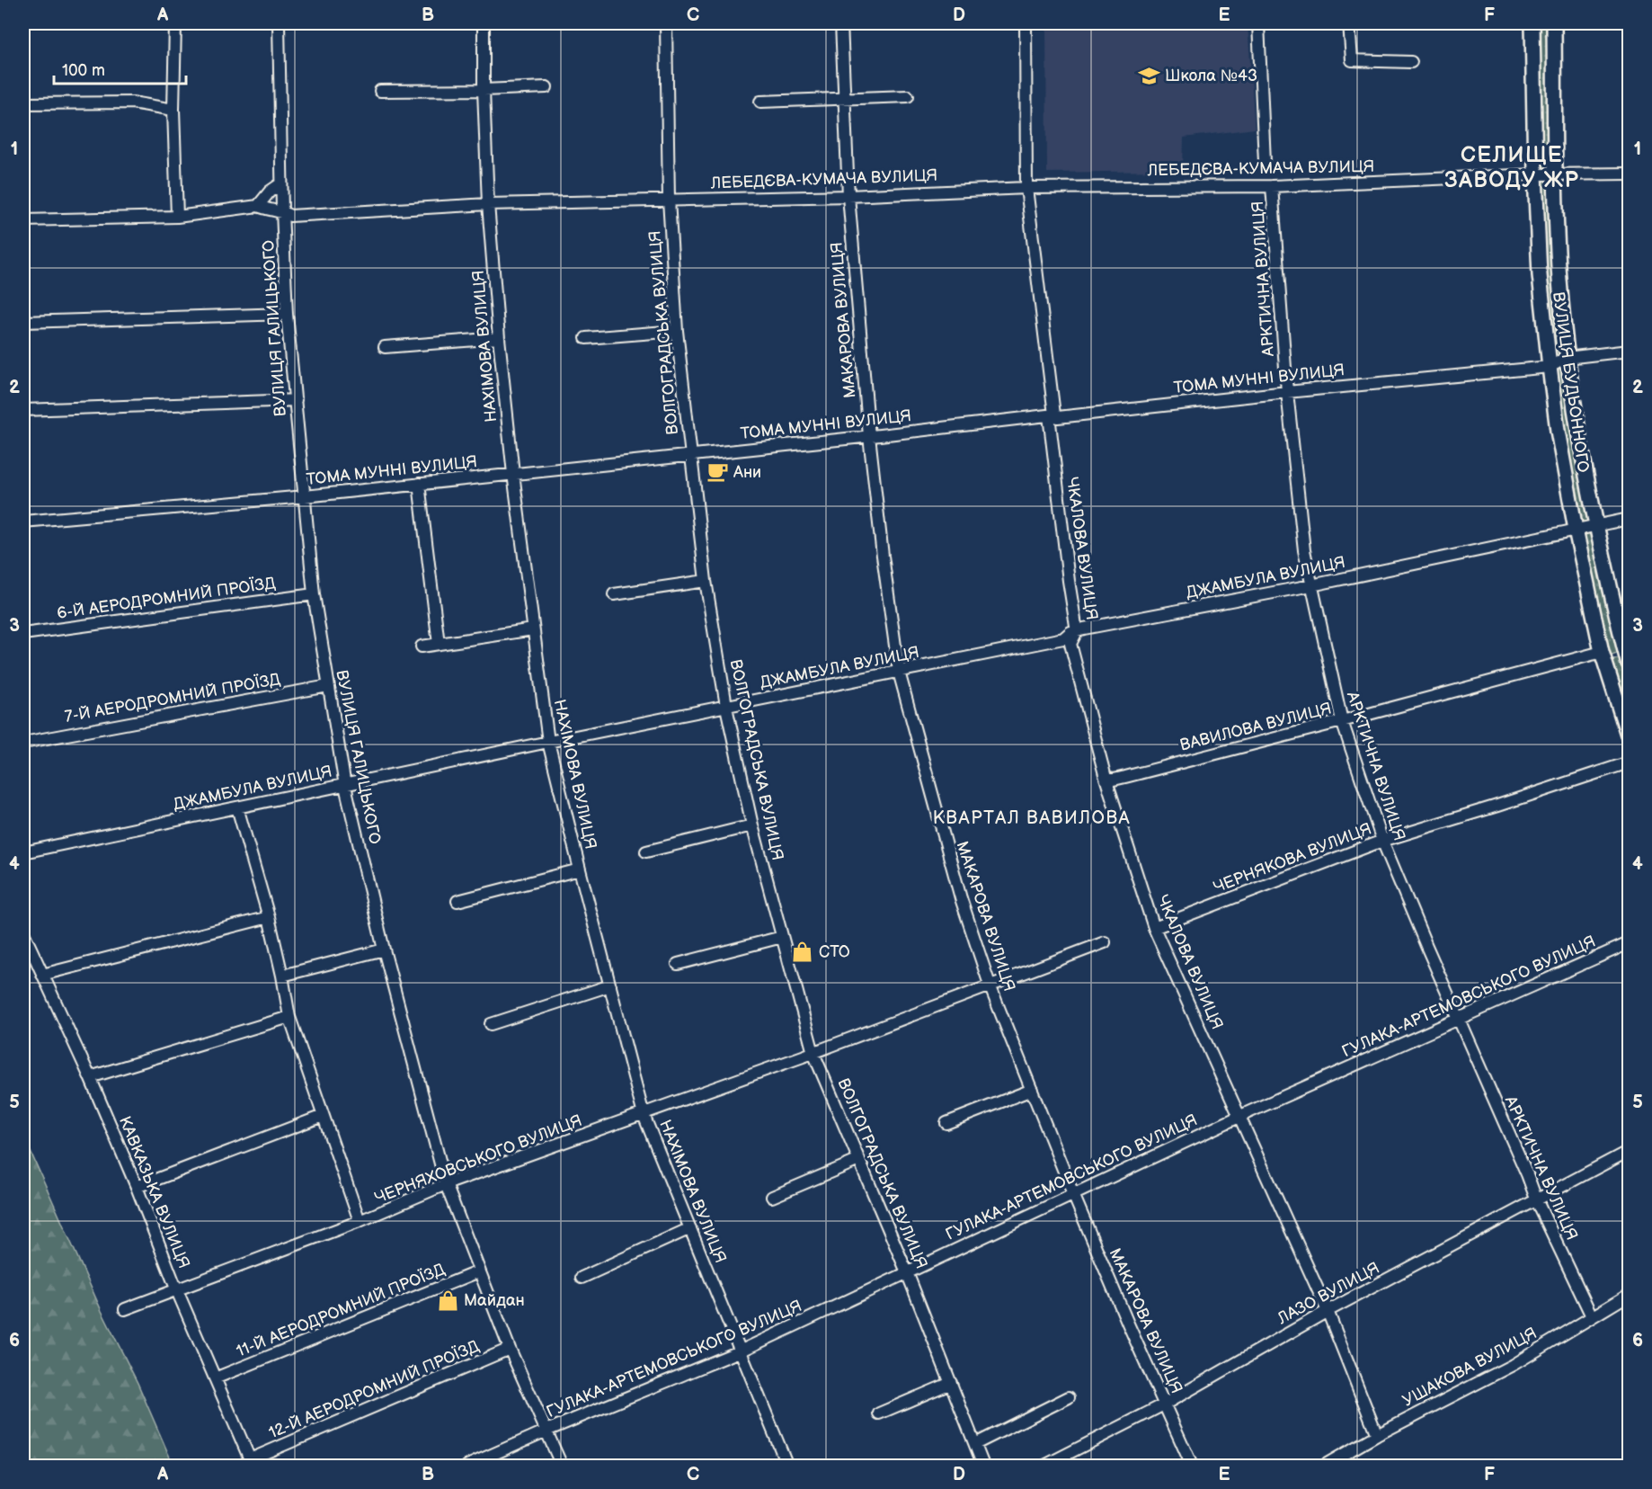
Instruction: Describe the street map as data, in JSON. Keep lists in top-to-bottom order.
{
  "streets": {
    "main road": ["ВУЛИЦЯ БУДЬОННОГО"],
    "street": [
      "ЛЕБЕДЄВА-КУМАЧА ВУЛИЦЯ",
      "АРКТИЧНА ВУЛИЦЯ",
      "МАКАРОВА ВУЛИЦЯ",
      "ВУЛИЦЯ ГАЛИЦЬКОГО",
      "ВОЛГОГРАДСЬКА ВУЛИЦЯ",
      "НАХІМОВА ВУЛИЦЯ",
      "ТОМА МУННІ ВУЛИЦЯ",
      "ЧКАЛОВА ВУЛИЦЯ",
      "ДЖАМБУЛА ВУЛИЦЯ",
      "6-Й АЕРОДРОМНИЙ ПРОЇЗД",
      "7-Й АЕРОДРОМНИЙ ПРОЇЗД",
      "ВАВИЛОВА ВУЛИЦЯ",
      "ЧЕРНЯКОВА ВУЛИЦЯ",
      "ГУЛАКА-АРТЕМОВСЬКОГО ВУЛИЦЯ",
      "ЧЕРНЯХОВСЬКОГО ВУЛИЦЯ",
      "КАВКАЗЬКА ВУЛИЦЯ",
      "ЛАЗО ВУЛИЦЯ",
      "11-Й АЕРОДРОМНИЙ ПРОЇЗД",
      "УШАКОВА ВУЛИЦЯ",
      "12-Й АЕРОДРОМНИЙ ПРОЇЗД"
    ]
  },
  "crossings": [
    ["ЛЕБЕДЄВА-КУМАЧА ВУЛИЦЯ", "АРКТИЧНА ВУЛИЦЯ"],
    ["ЛЕБЕДЄВА-КУМАЧА ВУЛИЦЯ", "МАКАРОВА ВУЛИЦЯ"],
    ["ЛЕБЕДЄВА-КУМАЧА ВУЛИЦЯ", "ВУЛИЦЯ ГАЛИЦЬКОГО"],
    ["ЛЕБЕДЄВА-КУМАЧА ВУЛИЦЯ", "ВОЛГОГРАДСЬКА ВУЛИЦЯ"],
    ["ЛЕБЕДЄВА-КУМАЧА ВУЛИЦЯ", "НАХІМОВА ВУЛИЦЯ"],
    ["ЛЕБЕДЄВА-КУМАЧА ВУЛИЦЯ", "ВУЛИЦЯ БУДЬОННОГО"],
    ["ЛЕБЕДЄВА-КУМАЧА ВУЛИЦЯ", "ЧКАЛОВА ВУЛИЦЯ"],
    ["АРКТИЧНА ВУЛИЦЯ", "ТОМА МУННІ ВУЛИЦЯ"],
    ["АРКТИЧНА ВУЛИЦЯ", "ДЖАМБУЛА ВУЛИЦЯ"],
    ["АРКТИЧНА ВУЛИЦЯ", "ВАВИЛОВА ВУЛИЦЯ"],
    ["АРКТИЧНА ВУЛИЦЯ", "ЧЕРНЯКОВА ВУЛИЦЯ"],
    ["АРКТИЧНА ВУЛИЦЯ", "ГУЛАКА-АРТЕМОВСЬКОГО ВУЛИЦЯ"],
    ["АРКТИЧНА ВУЛИЦЯ", "ЛАЗО ВУЛИЦЯ"],
    ["АРКТИЧНА ВУЛИЦЯ", "УШАКОВА ВУЛИЦЯ"],
    ["МАКАРОВА ВУЛИЦЯ", "ТОМА МУННІ ВУЛИЦЯ"],
    ["МАКАРОВА ВУЛИЦЯ", "ДЖАМБУЛА ВУЛИЦЯ"],
    ["МАКАРОВА ВУЛИЦЯ", "ГУЛАКА-АРТЕМОВСЬКОГО ВУЛИЦЯ"],
    ["МАКАРОВА ВУЛИЦЯ", "ЛАЗО ВУЛИЦЯ"],
    ["ВУЛИЦЯ ГАЛИЦЬКОГО", "ТОМА МУННІ ВУЛИЦЯ"],
    ["ВУЛИЦЯ ГАЛИЦЬКОГО", "ДЖАМБУЛА ВУЛИЦЯ"],
    ["ВУЛИЦЯ ГАЛИЦЬКОГО", "6-Й АЕРОДРОМНИЙ ПРОЇЗД"],
    ["ВУЛИЦЯ ГАЛИЦЬКОГО", "7-Й АЕРОДРОМНИЙ ПРОЇЗД"],
    ["ВУЛИЦЯ ГАЛИЦЬКОГО", "ГУЛАКА-АРТЕМОВСЬКОГО ВУЛИЦЯ"],
    ["ВУЛИЦЯ ГАЛИЦЬКОГО", "ЧЕРНЯХОВСЬКОГО ВУЛИЦЯ"],
    ["ВУЛИЦЯ ГАЛИЦЬКОГО", "11-Й АЕРОДРОМНИЙ ПРОЇЗД"],
    ["ВУЛИЦЯ ГАЛИЦЬКОГО", "12-Й АЕРОДРОМНИЙ ПРОЇЗД"],
    ["ВОЛГОГРАДСЬКА ВУЛИЦЯ", "ТОМА МУННІ ВУЛИЦЯ"],
    ["ВОЛГОГРАДСЬКА ВУЛИЦЯ", "ДЖАМБУЛА ВУЛИЦЯ"],
    ["ВОЛГОГРАДСЬКА ВУЛИЦЯ", "ГУЛАКА-АРТЕМОВСЬКОГО ВУЛИЦЯ"],
    ["ВОЛГОГРАДСЬКА ВУЛИЦЯ", "ЧЕРНЯХОВСЬКОГО ВУЛИЦЯ"],
    ["НАХІМОВА ВУЛИЦЯ", "ТОМА МУННІ ВУЛИЦЯ"],
    ["НАХІМОВА ВУЛИЦЯ", "ДЖАМБУЛА ВУЛИЦЯ"],
    ["НАХІМОВА ВУЛИЦЯ", "ГУЛАКА-АРТЕМОВСЬКОГО ВУЛИЦЯ"],
    ["НАХІМОВА ВУЛИЦЯ", "ЧЕРНЯХОВСЬКОГО ВУЛИЦЯ"],
    ["ТОМА МУННІ ВУЛИЦЯ", "ВУЛИЦЯ БУДЬОННОГО"],
    ["ТОМА МУННІ ВУЛИЦЯ", "ЧКАЛОВА ВУЛИЦЯ"],
    ["ВУЛИЦЯ БУДЬОННОГО", "ДЖАМБУЛА ВУЛИЦЯ"],
    ["ВУЛИЦЯ БУДЬОННОГО", "ВАВИЛОВА ВУЛИЦЯ"],
    ["ЧКАЛОВА ВУЛИЦЯ", "ДЖАМБУЛА ВУЛИЦЯ"],
    ["ЧКАЛОВА ВУЛИЦЯ", "ВАВИЛОВА ВУЛИЦЯ"],
    ["ЧКАЛОВА ВУЛИЦЯ", "ЧЕРНЯКОВА ВУЛИЦЯ"],
    ["ЧКАЛОВА ВУЛИЦЯ", "ГУЛАКА-АРТЕМОВСЬКОГО ВУЛИЦЯ"],
    ["ЧКАЛОВА ВУЛИЦЯ", "ЛАЗО ВУЛИЦЯ"],
    ["ЧКАЛОВА ВУЛИЦЯ", "УШАКОВА ВУЛИЦЯ"],
    ["ЧЕРНЯХОВСЬКОГО ВУЛИЦЯ", "КАВКАЗЬКА ВУЛИЦЯ"],
    ["КАВКАЗЬКА ВУЛИЦЯ", "11-Й АЕРОДРОМНИЙ ПРОЇЗД"],
    ["КАВКАЗЬКА ВУЛИЦЯ", "12-Й АЕРОДРОМНИЙ ПРОЇЗД"]
  ],
  "districts": ["СЕЛИЩЕ ЗАВОДУ ЖР", "КВАРТАЛ ВАВИЛОВА"],
  "places": {
    "school or university": ["Школа №43"],
    "cafe": ["Ани"],
    "shop": ["СТО", "Майдан"]
  },
  "scale_bar": "100 m",
  "grid": {
    "columns": [
      "A",
      "B",
      "C",
      "D",
      "E",
      "F"
    ],
    "rows": [
      "1",
      "2",
      "3",
      "4",
      "5",
      "6"
    ]
  }
}
